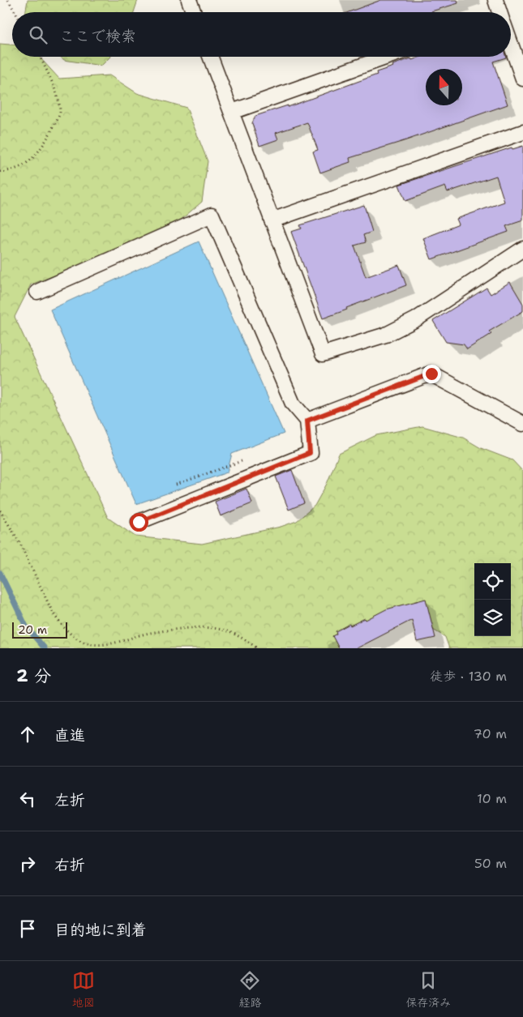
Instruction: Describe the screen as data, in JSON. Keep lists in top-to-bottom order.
{
  "scale_bar": "20 m",
  "north": "top",
  "page": {
    "search": "ここで検索",
    "scale": "20 m",
    "heading": ["2 分", "徒歩 · 130 m"],
    "list": [
      ["直進", "70 m"],
      ["左折", "10 m"],
      ["右折", "50 m"],
      "目的地に到着"
    ],
    "nav": ["地図", "経路", "保存済み"]
  }
}
